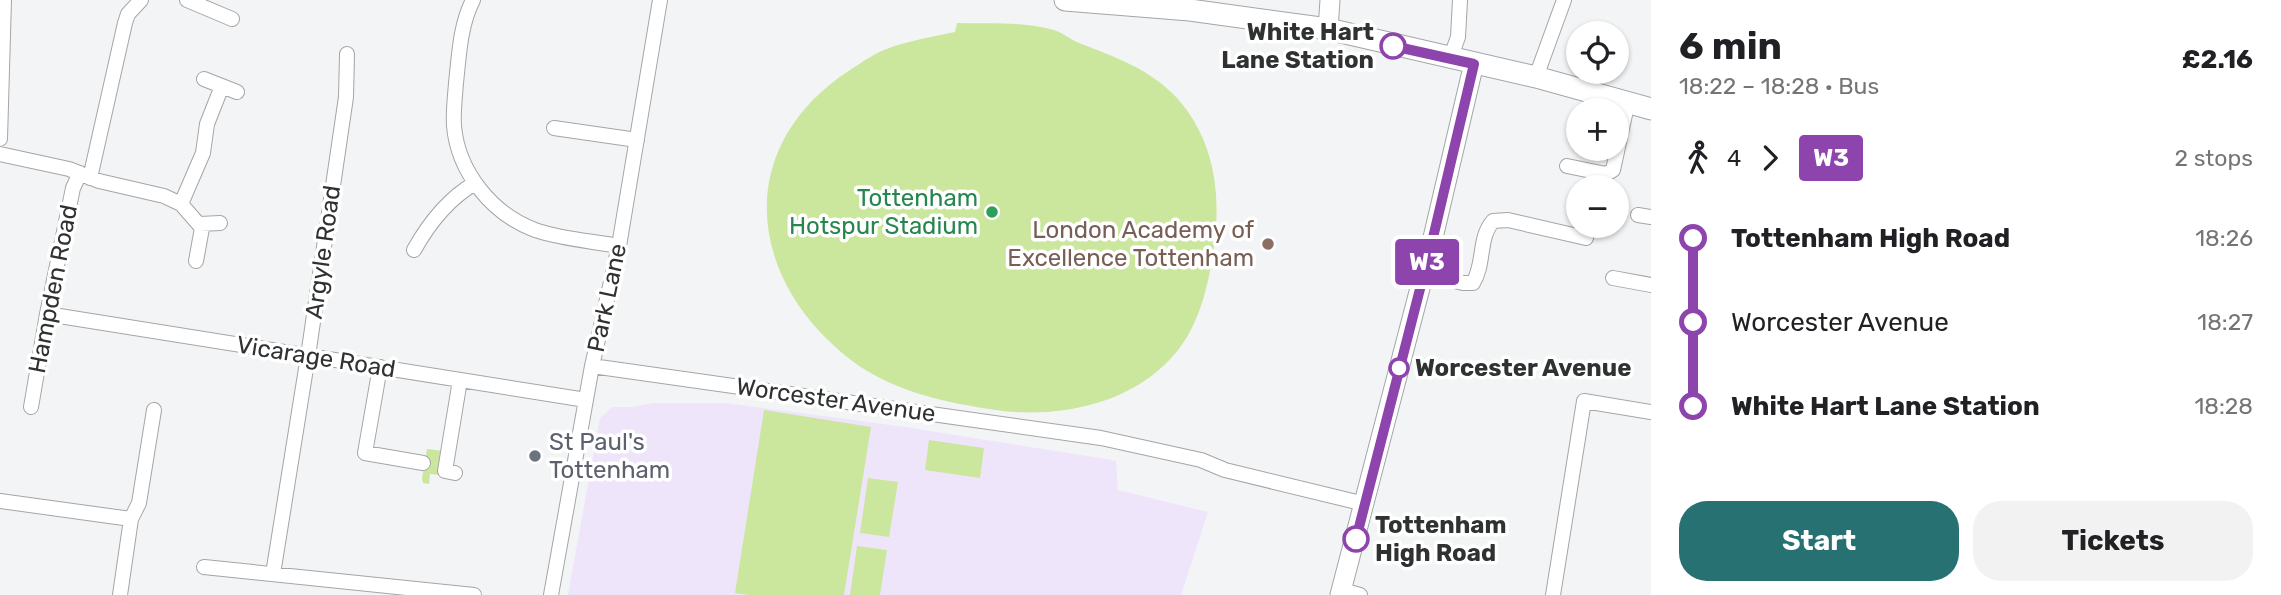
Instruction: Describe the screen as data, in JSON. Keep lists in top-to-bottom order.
{
  "streets": {
    "street": [
      "Argyle Road",
      "Hampden Road",
      "Park Lane",
      "Vicarage Road",
      "Worcester Avenue"
    ]
  },
  "crossings": [
    ["Argyle Road", "Vicarage Road"],
    ["Hampden Road", "Vicarage Road"],
    ["Park Lane", "Vicarage Road"],
    ["Park Lane", "Worcester Avenue"]
  ],
  "places": [
    "White Hart Lane Station",
    "Tottenham Hotspur Stadium",
    "London Academy of Excellence Tottenham",
    "Worcester Avenue",
    "St Paul's Tottenham",
    "Tottenham High Road"
  ],
  "lines": ["bus line W3"],
  "page": {
    "on_map": "W3",
    "heading": ["6 min", "18:22 – 18:28 · Bus", "£2.16"],
    "map_buttons": ["+", "−"],
    "legs": ["4", "W3", "2 stops"],
    "list": [
      {
        "name": "Tottenham High Road",
        "value": "18:26"
      },
      {
        "name": "Worcester Avenue",
        "value": "18:27"
      },
      {
        "name": "White Hart Lane Station",
        "value": "18:28"
      }
    ],
    "buttons": ["Start", "Tickets"]
  }
}
